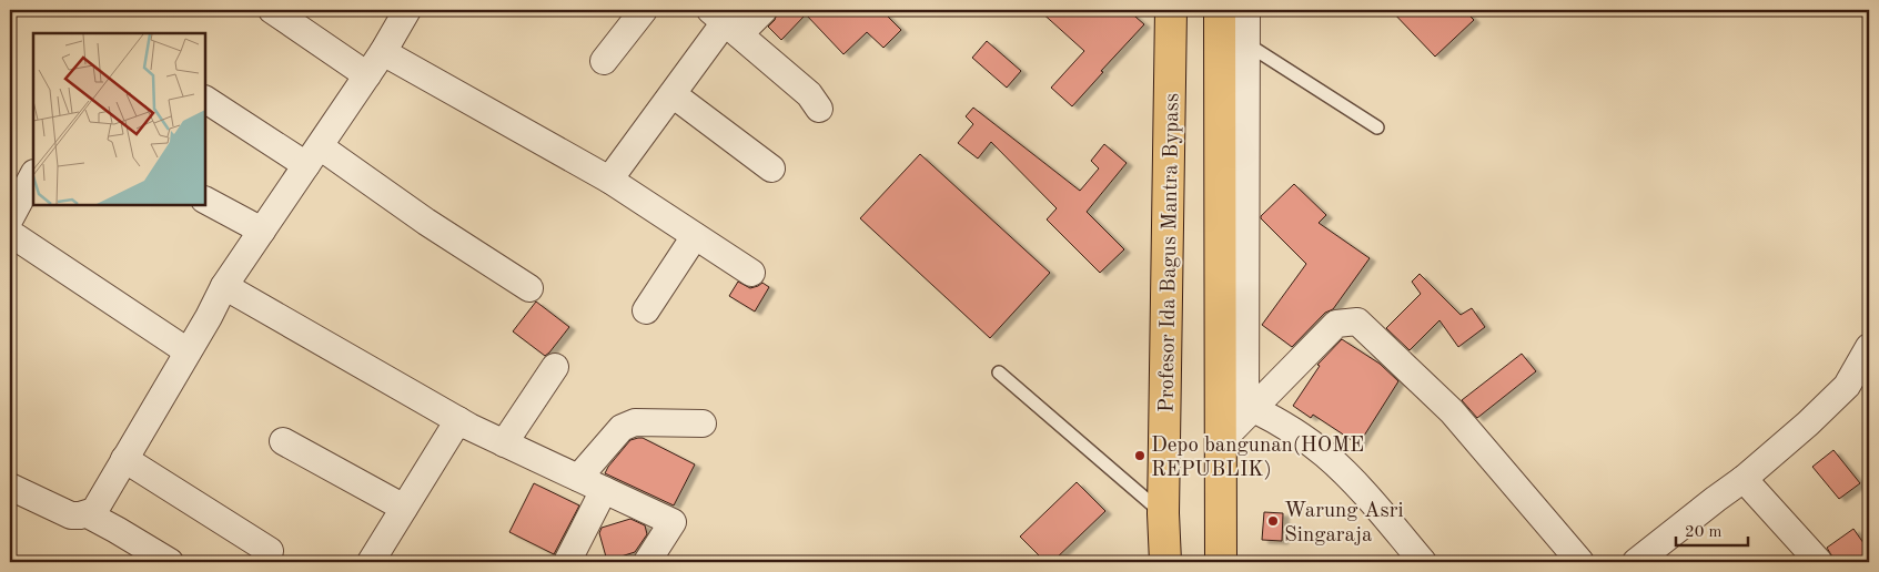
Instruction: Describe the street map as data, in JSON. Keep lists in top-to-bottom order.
{
  "streets": {
    "highway": ["Profesor Ida Bagus Mantra Bypass"]
  },
  "places": ["Depo bangunan(HOME REPUBLIK)", "Warung Asri Singaraja"],
  "scale_bar": "20 m"
}
